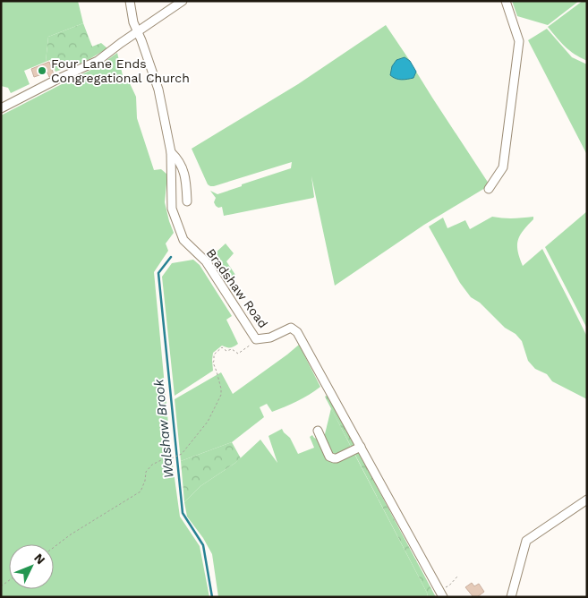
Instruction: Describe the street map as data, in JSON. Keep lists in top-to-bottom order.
{
  "streets": {
    "street": ["Bradshaw Road"]
  },
  "water": ["Walshaw Brook"],
  "places": ["Four Lane Ends Congregational Church"],
  "north": "top right"
}
